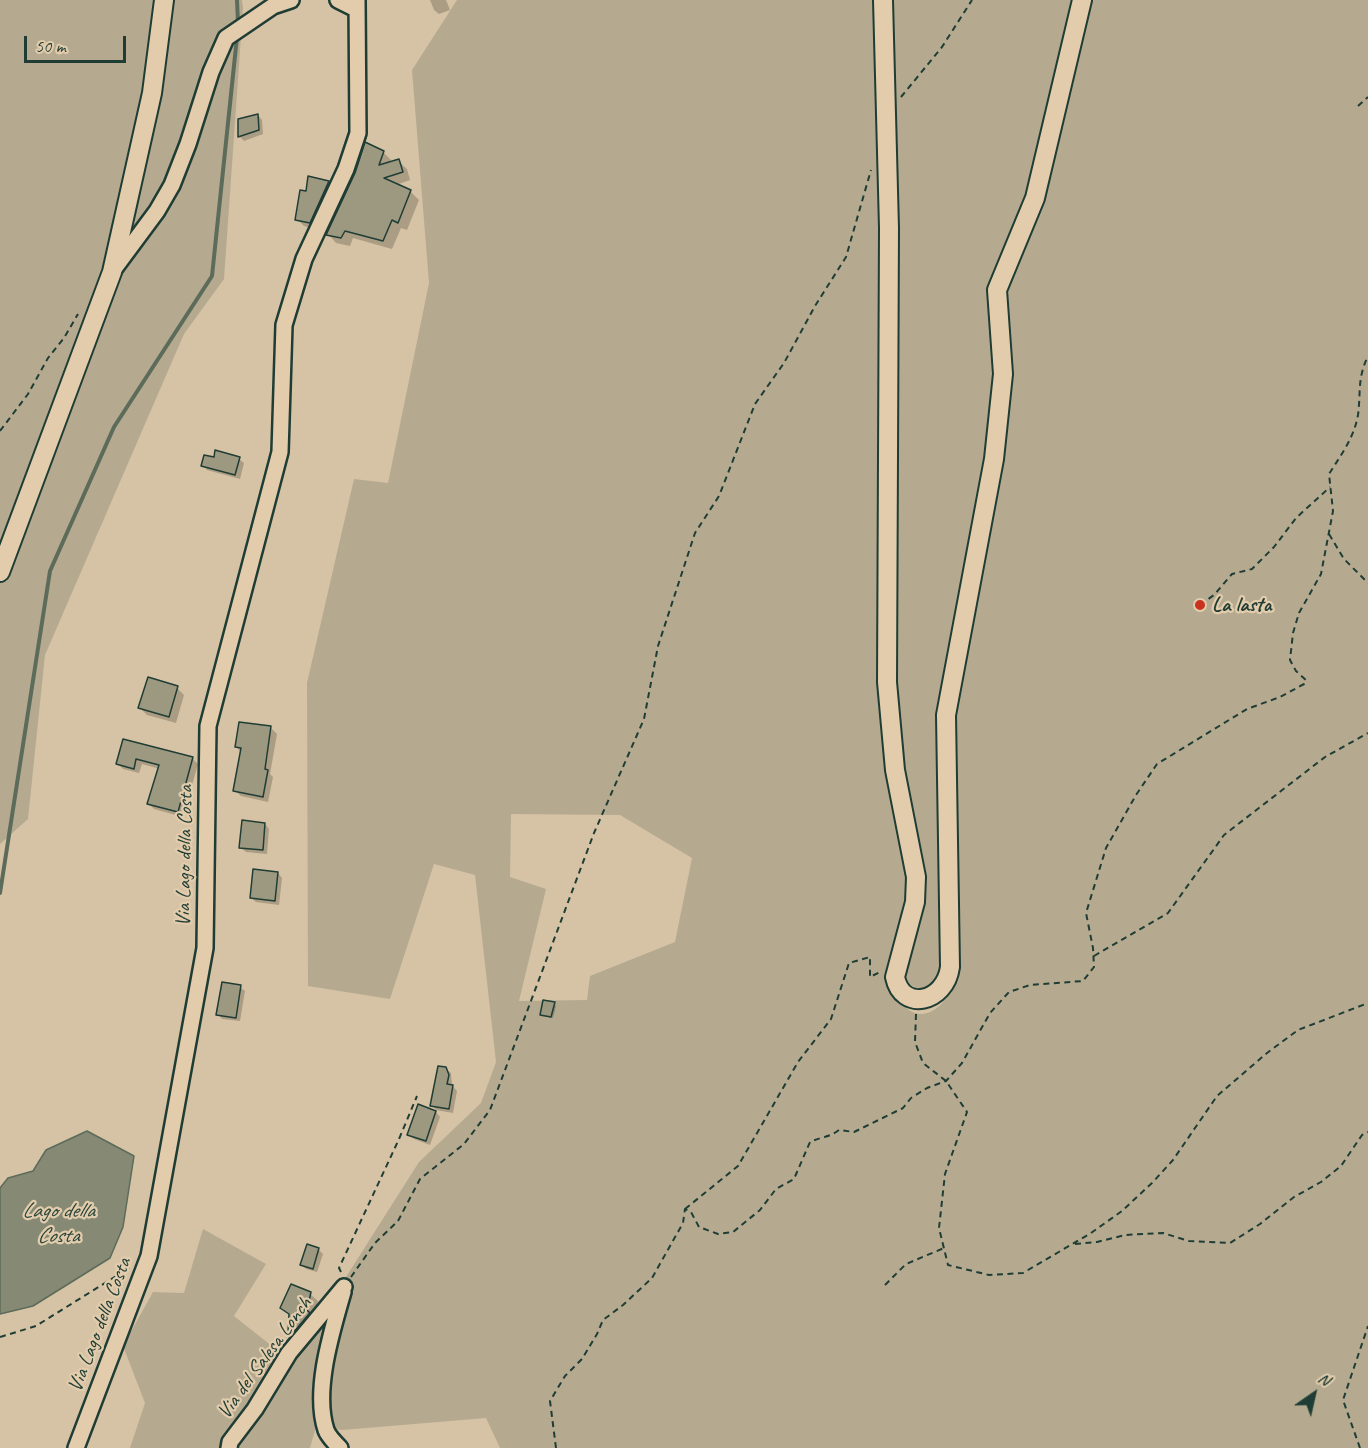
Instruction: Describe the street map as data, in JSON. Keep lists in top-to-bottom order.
{
  "streets": {
    "street": ["Via Lago della Costa", "Via del Salesa Lonch"]
  },
  "water": ["Lago della Costa"],
  "places": ["La lasta"],
  "scale_bar": "50 m",
  "north": "top right"
}
